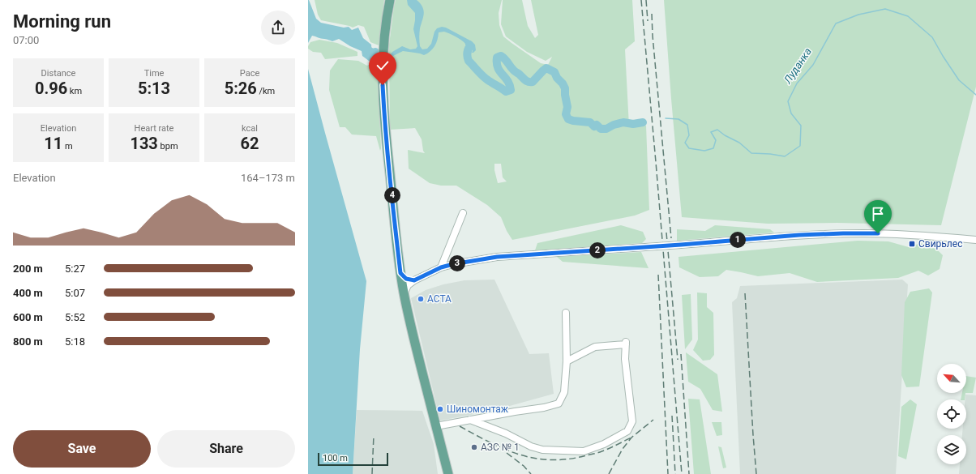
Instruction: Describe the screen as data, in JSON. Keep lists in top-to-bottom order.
{
  "water": ["Луданка"],
  "places": {
    "transit": ["Свирьлес"],
    "other": ["АСТА", "Шиномонтаж", "АЗС № 1"]
  },
  "scale_bar": "100 m",
  "north": "top left",
  "page": {
    "heading": ["Morning run", "07:00"],
    "stats": [
      ["Distance", "0.96 km"],
      ["Time", "5:13"],
      ["Pace", "5:26 /km"],
      ["Elevation", "11 m"],
      ["Heart rate", "133 bpm"],
      ["kcal", "62"]
    ],
    "chart": ["Elevation", "164–173 m"],
    "pins": [
      "4",
      "1",
      "2",
      "3"
    ],
    "list": [
      {
        "name": "200 m",
        "note": "5:27"
      },
      {
        "name": "400 m",
        "note": "5:07"
      },
      {
        "name": "600 m",
        "note": "5:52"
      },
      {
        "name": "800 m",
        "note": "5:18"
      }
    ],
    "buttons": ["Save", "Share"],
    "scale": "100 m"
  }
}
